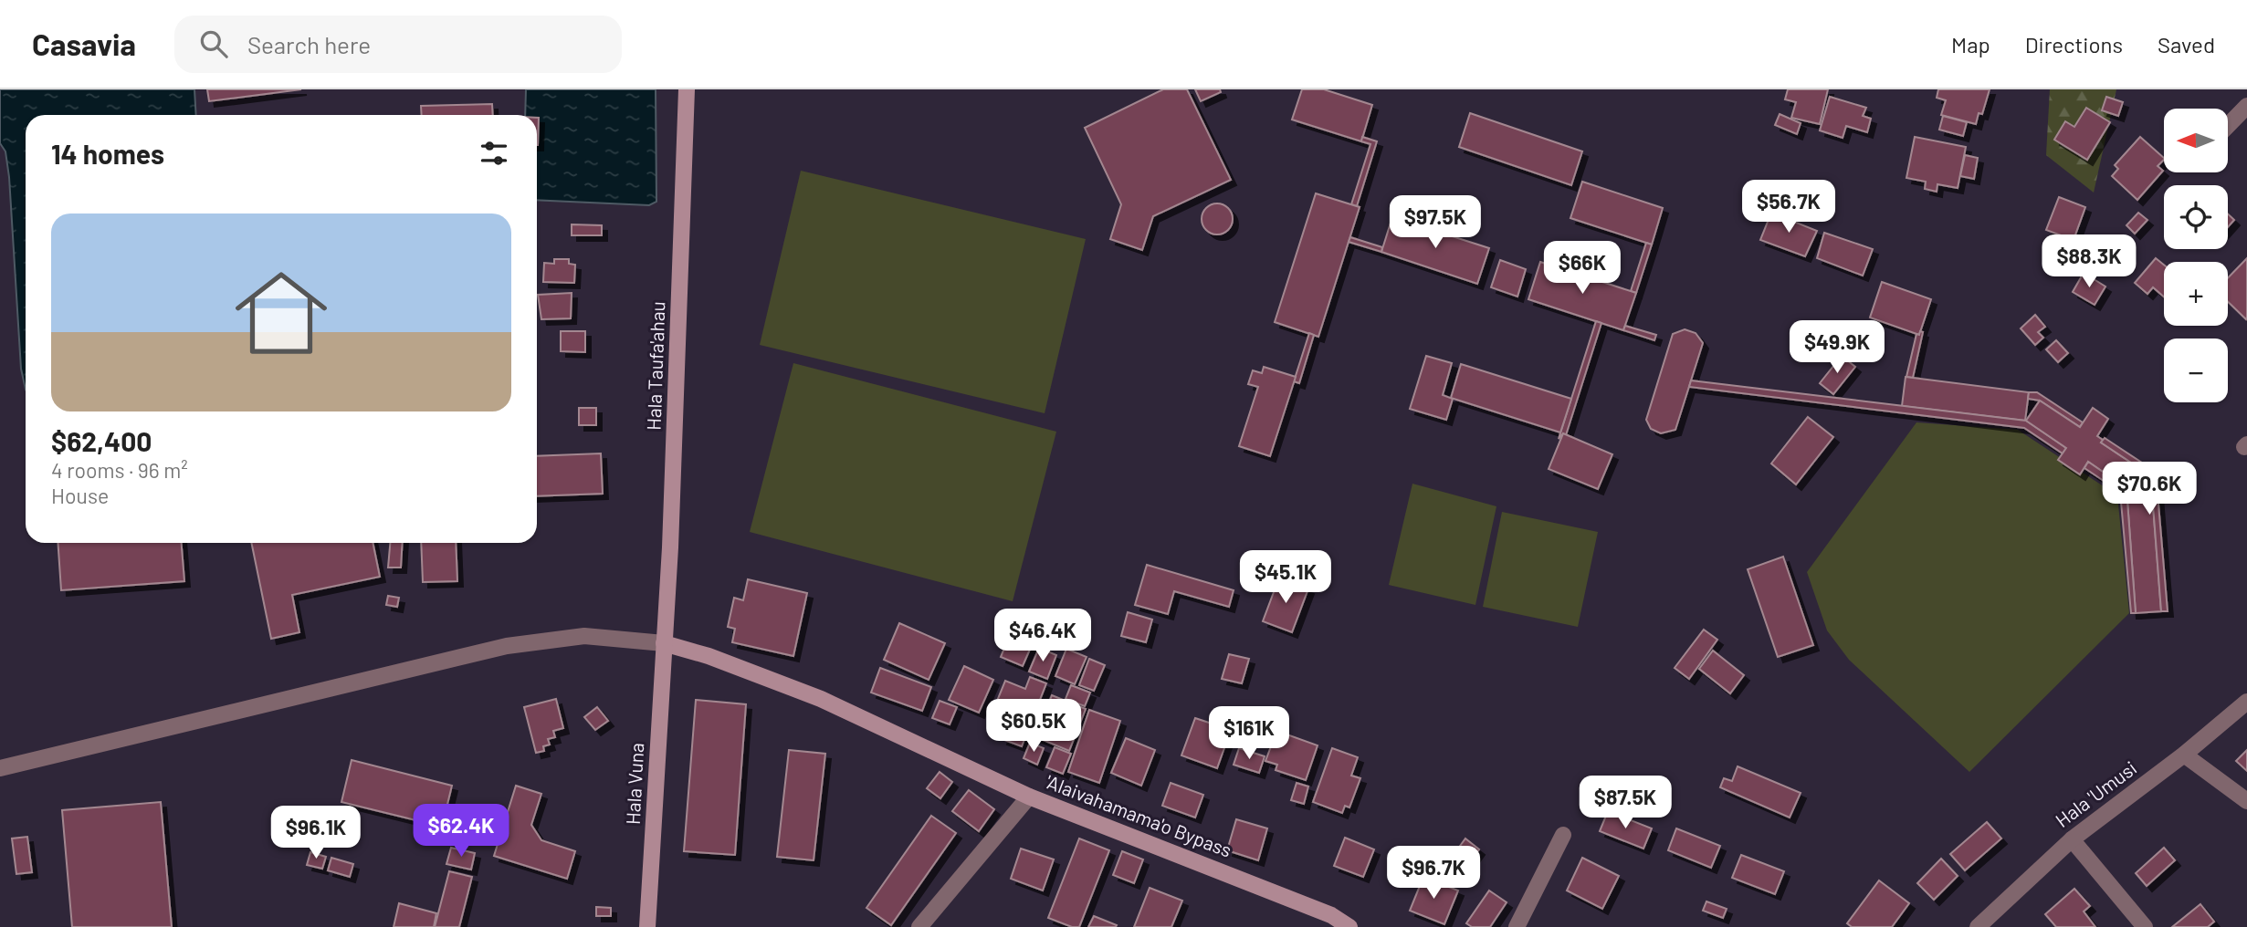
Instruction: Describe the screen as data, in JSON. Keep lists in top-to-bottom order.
{
  "streets": {
    "main road": ["Hala Taufa'ahau", "Hala Vuna", "'Alaivahamama'o Bypass"],
    "street": ["Hala 'Umusi"]
  },
  "crossings": [
    ["Hala Taufa'ahau", "Hala Vuna"],
    ["Hala Taufa'ahau", "'Alaivahamama'o Bypass"],
    ["Hala Vuna", "'Alaivahamama'o Bypass"]
  ],
  "north": "left",
  "page": {
    "header": "Casavia",
    "search": "Search here",
    "nav": ["Map", "Directions", "Saved"],
    "map_buttons": ["+", "−"],
    "heading": "14 homes",
    "price": [
      "$56.7K",
      "$97.5K",
      "$88.3K",
      "$66K",
      "$49.9K",
      "$70.6K",
      "$45.1K",
      "$46.4K",
      "$60.5K",
      "$161K",
      "$87.5K",
      "$62.4K",
      "$96.1K",
      "$96.7K"
    ],
    "list": [
      {
        "name": "$62,400",
        "note": "4 rooms · 96 m² · House"
      }
    ]
  }
}
